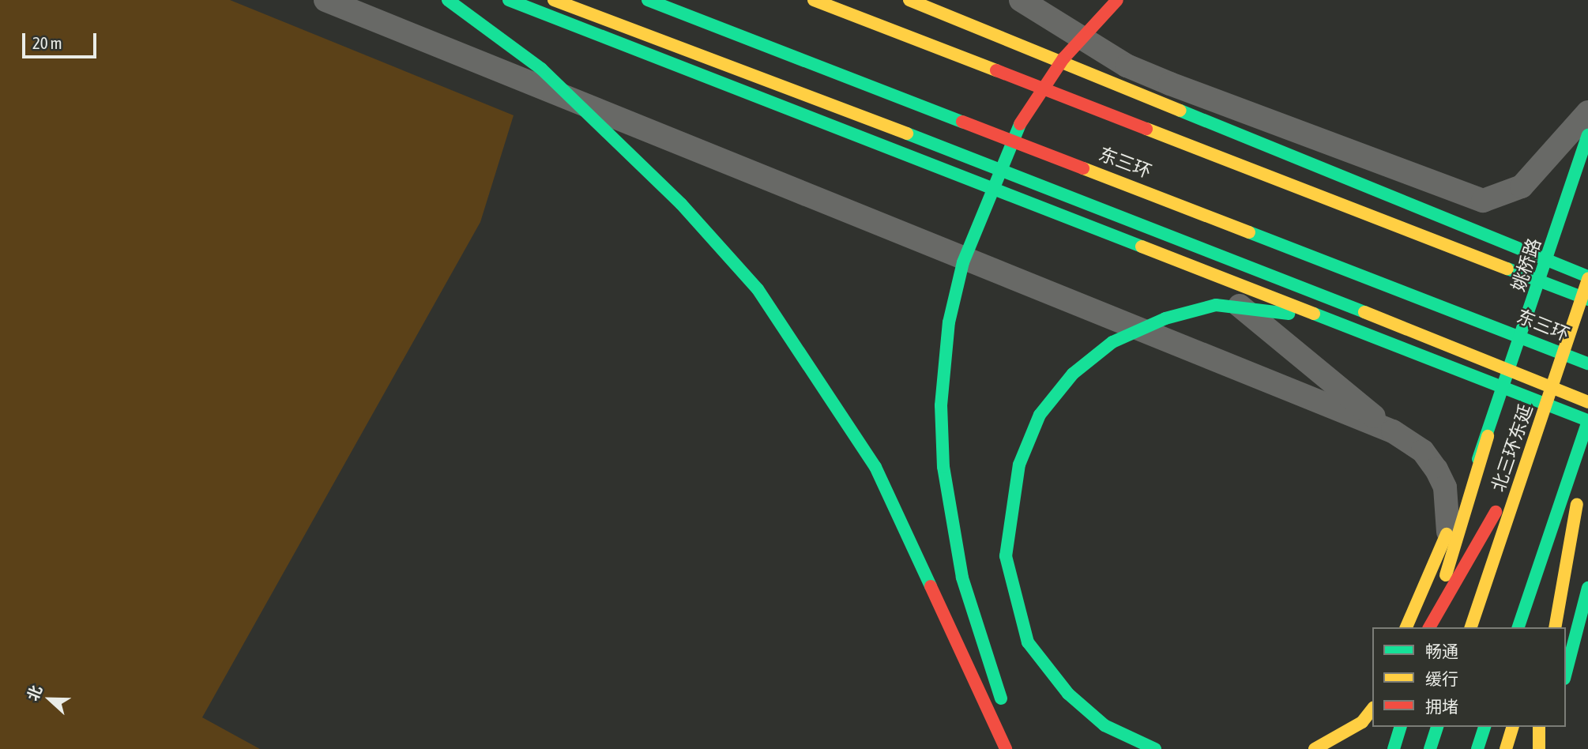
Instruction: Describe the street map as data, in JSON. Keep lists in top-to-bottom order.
{
  "streets": {
    "main road": ["东三环", "姚桥路", "北三环东延"]
  },
  "legend": ["畅通", "缓行", "拥堵"],
  "scale_bar": "20 m",
  "north": "left"
}
